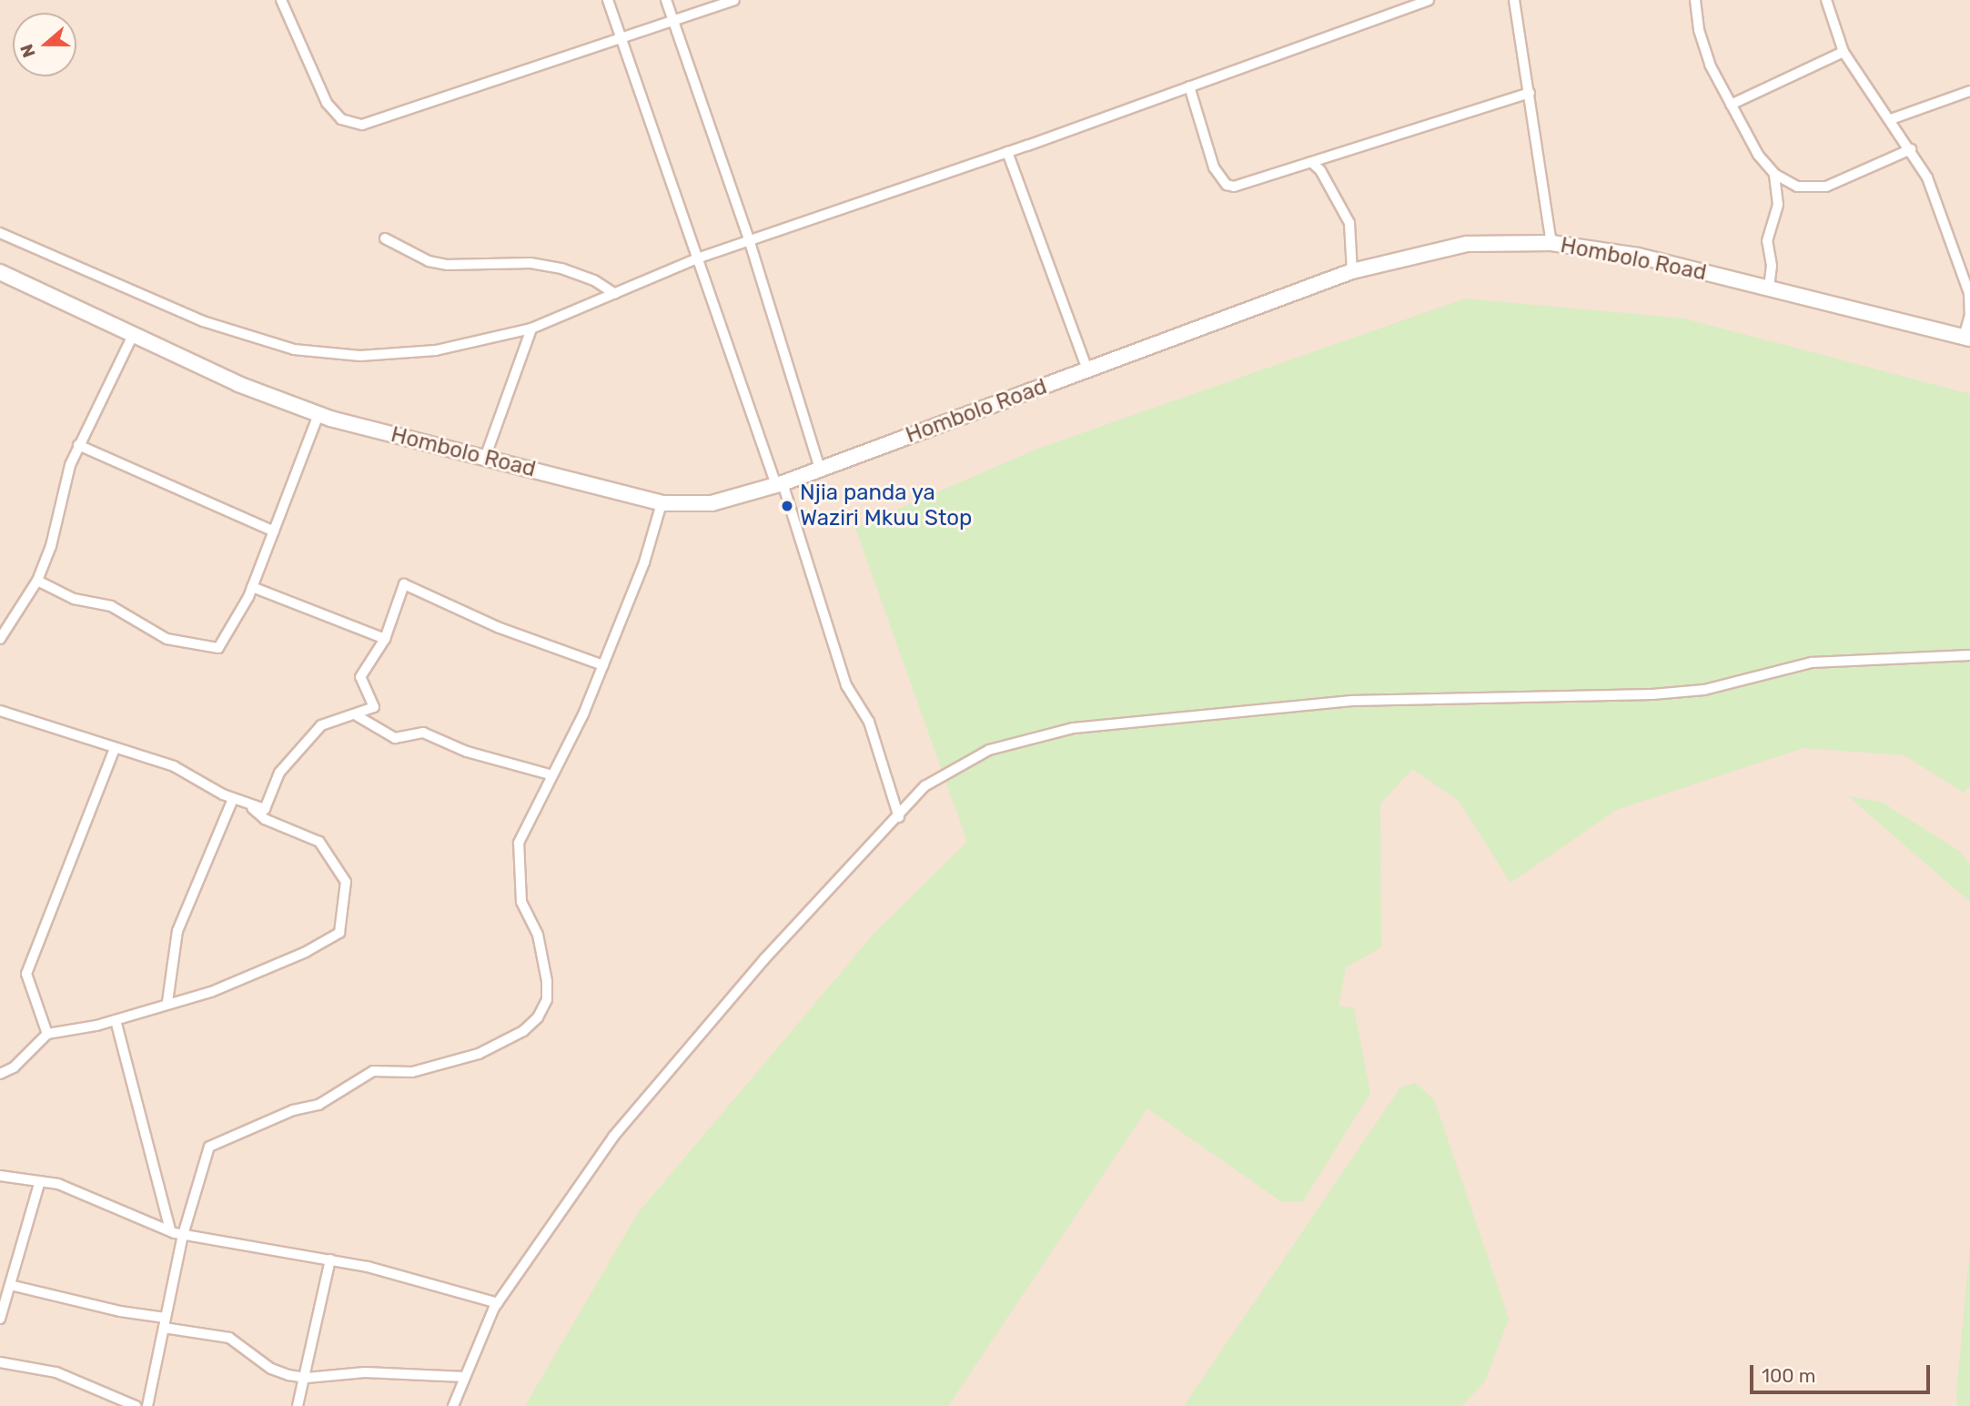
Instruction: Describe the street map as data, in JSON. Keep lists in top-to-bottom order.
{
  "streets": {
    "street": ["Hombolo Road"]
  },
  "places": ["Njia panda ya Waziri Mkuu Stop"],
  "scale_bar": "100 m",
  "north": "left"
}
